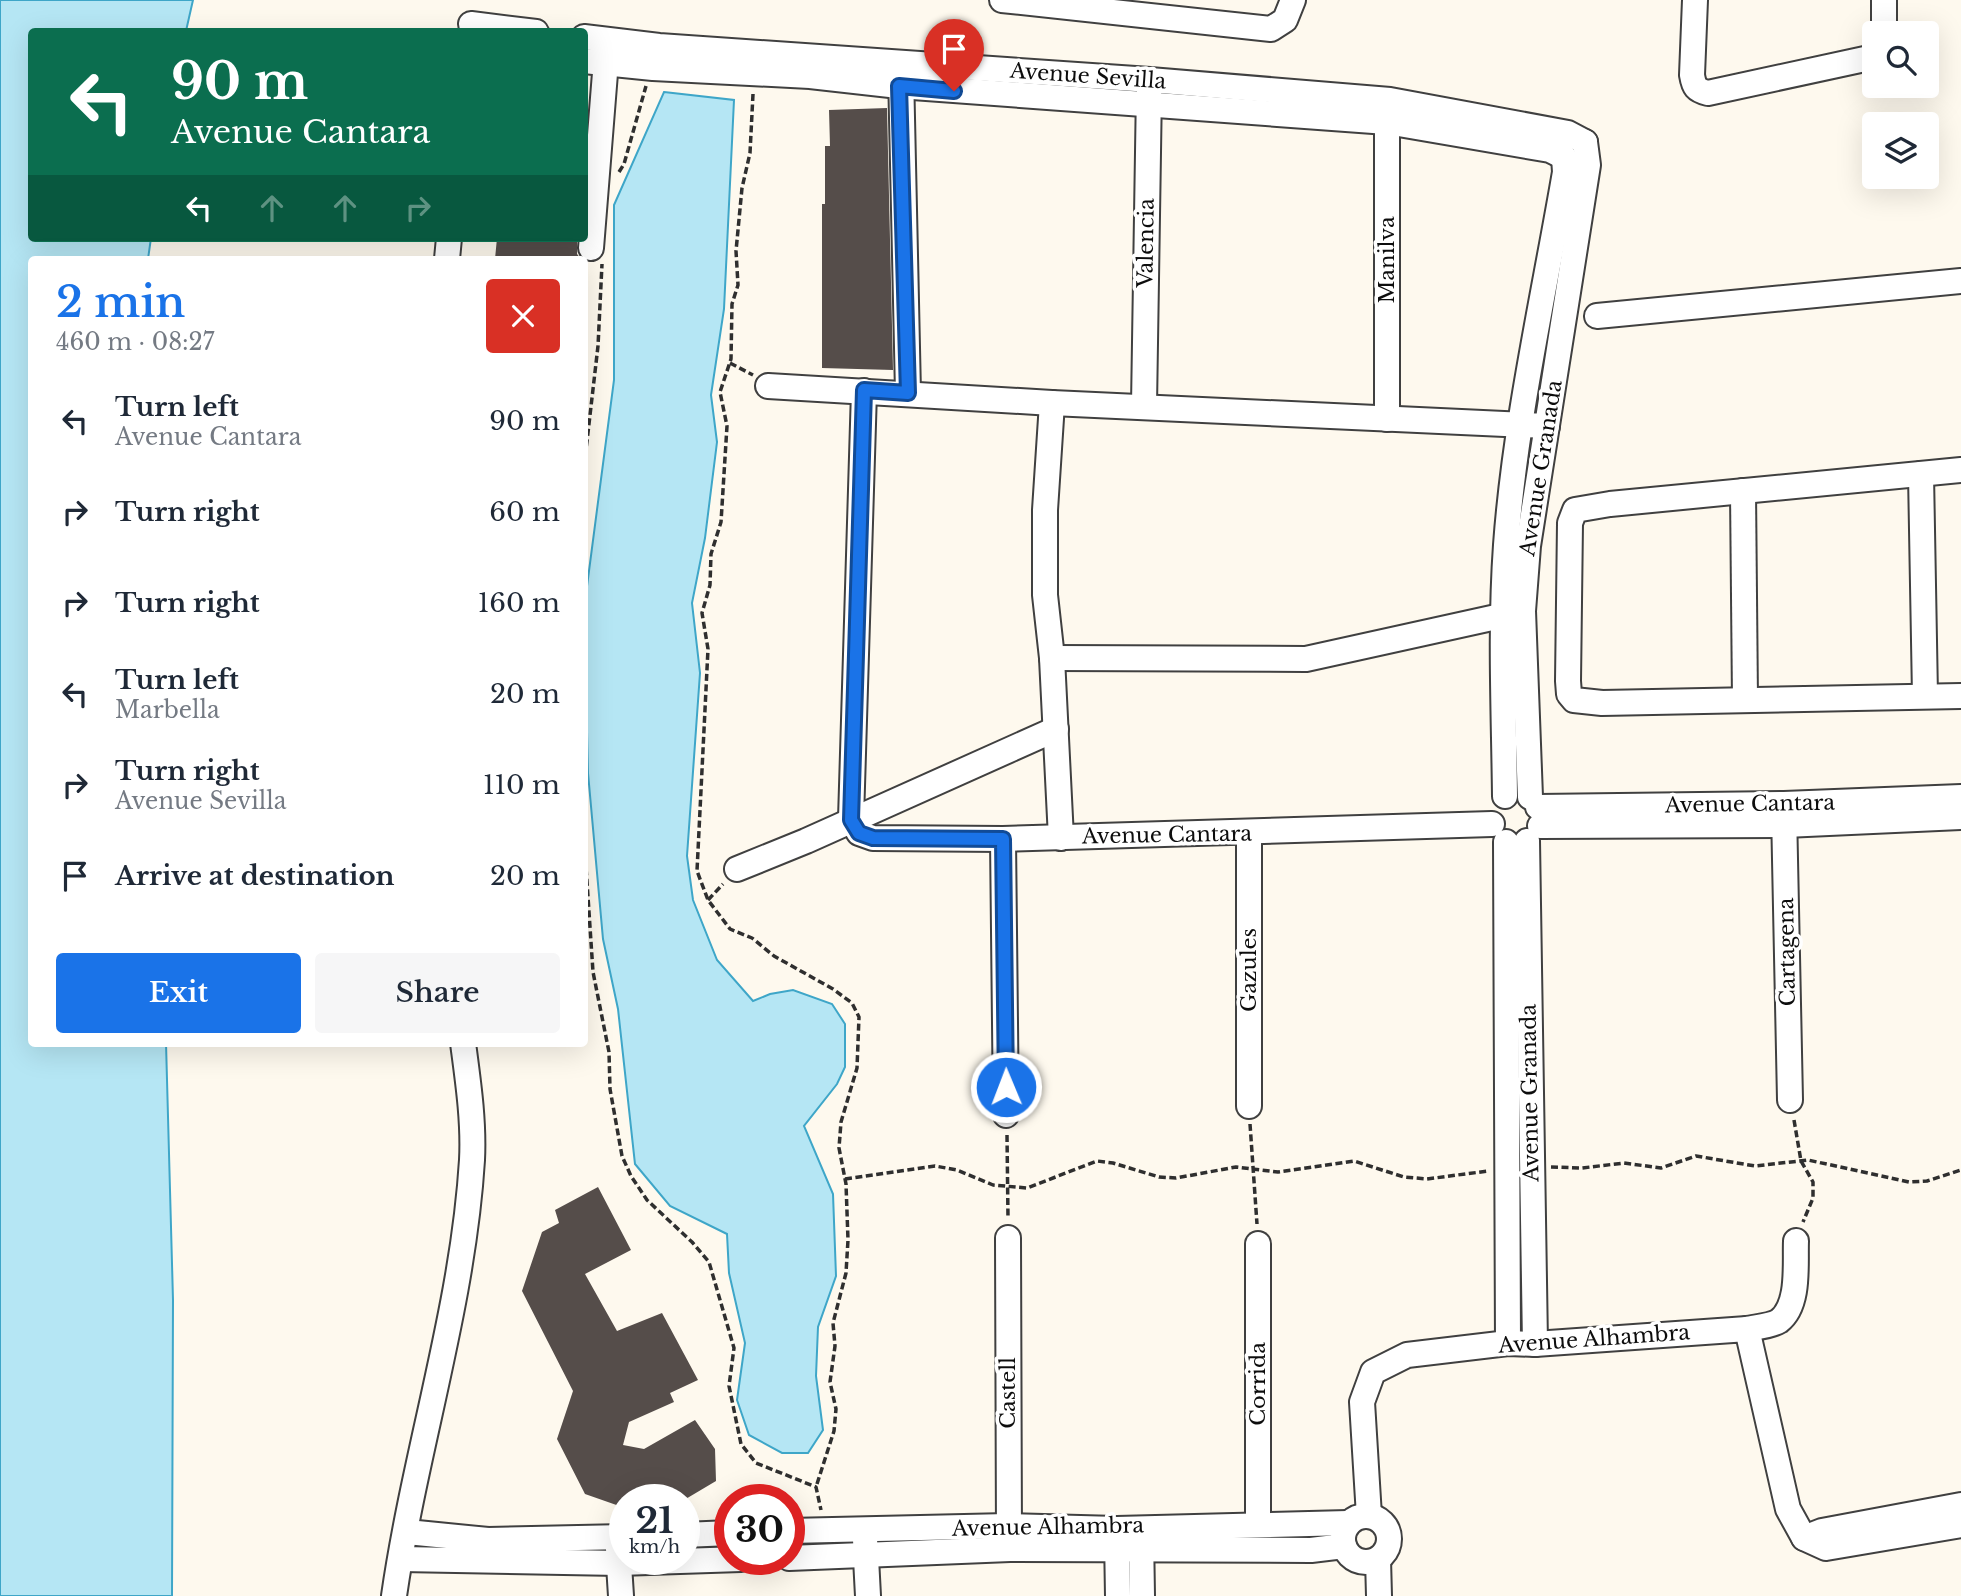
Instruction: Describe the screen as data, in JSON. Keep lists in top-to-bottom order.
{
  "streets": {
    "street": [
      "Avenue Sevilla",
      "Valencia",
      "Manilva",
      "Avenue Granada",
      "Avenue Cantara",
      "Cartagena",
      "Gazules",
      "Avenue Alhambra",
      "Corrida",
      "Castell"
    ]
  },
  "crossings": [
    ["Avenue Sevilla", "Valencia"],
    ["Avenue Sevilla", "Manilva"],
    ["Avenue Sevilla", "Avenue Granada"],
    ["Avenue Granada", "Avenue Cantara"],
    ["Avenue Granada", "Avenue Alhambra"],
    ["Avenue Cantara", "Cartagena"],
    ["Avenue Cantara", "Gazules"],
    ["Avenue Alhambra", "Corrida"],
    ["Avenue Alhambra", "Castell"]
  ],
  "page": {
    "turn": ["90 m", "Avenue Cantara"],
    "heading": ["2 min", "460 m · 08:27"],
    "list": [
      {
        "name": "Turn left",
        "note": "Avenue Cantara",
        "value": "90 m"
      },
      {
        "name": "Turn right",
        "value": "60 m"
      },
      {
        "name": "Turn right",
        "value": "160 m"
      },
      {
        "name": "Turn left",
        "note": "Marbella",
        "value": "20 m"
      },
      {
        "name": "Turn right",
        "note": "Avenue Sevilla",
        "value": "110 m"
      },
      {
        "name": "Arrive at destination",
        "value": "20 m"
      }
    ],
    "buttons": ["Exit", "Share"],
    "speed": "21 km/h",
    "limit": "30"
  }
}
